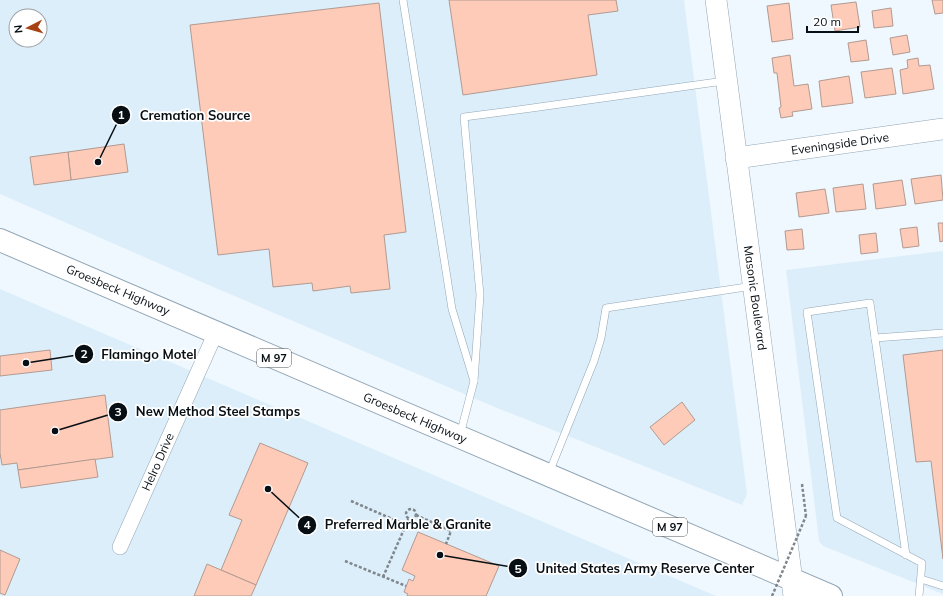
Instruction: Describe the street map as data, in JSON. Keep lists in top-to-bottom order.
{
  "streets": {
    "main road": ["Groesbeck Highway", "M 97"],
    "street": ["Eveningside Drive", "Masonic Boulevard", "Helro Drive"]
  },
  "crossings": [
    ["Eveningside Drive", "Masonic Boulevard"],
    ["Groesbeck Highway", "Masonic Boulevard"],
    ["Groesbeck Highway", "Helro Drive"]
  ],
  "places": [
    "Cremation Source",
    "Flamingo Motel",
    "New Method Steel Stamps",
    "Preferred Marble & Granite",
    "United States Army Reserve Center"
  ],
  "scale_bar": "20 m",
  "north": "left"
}
